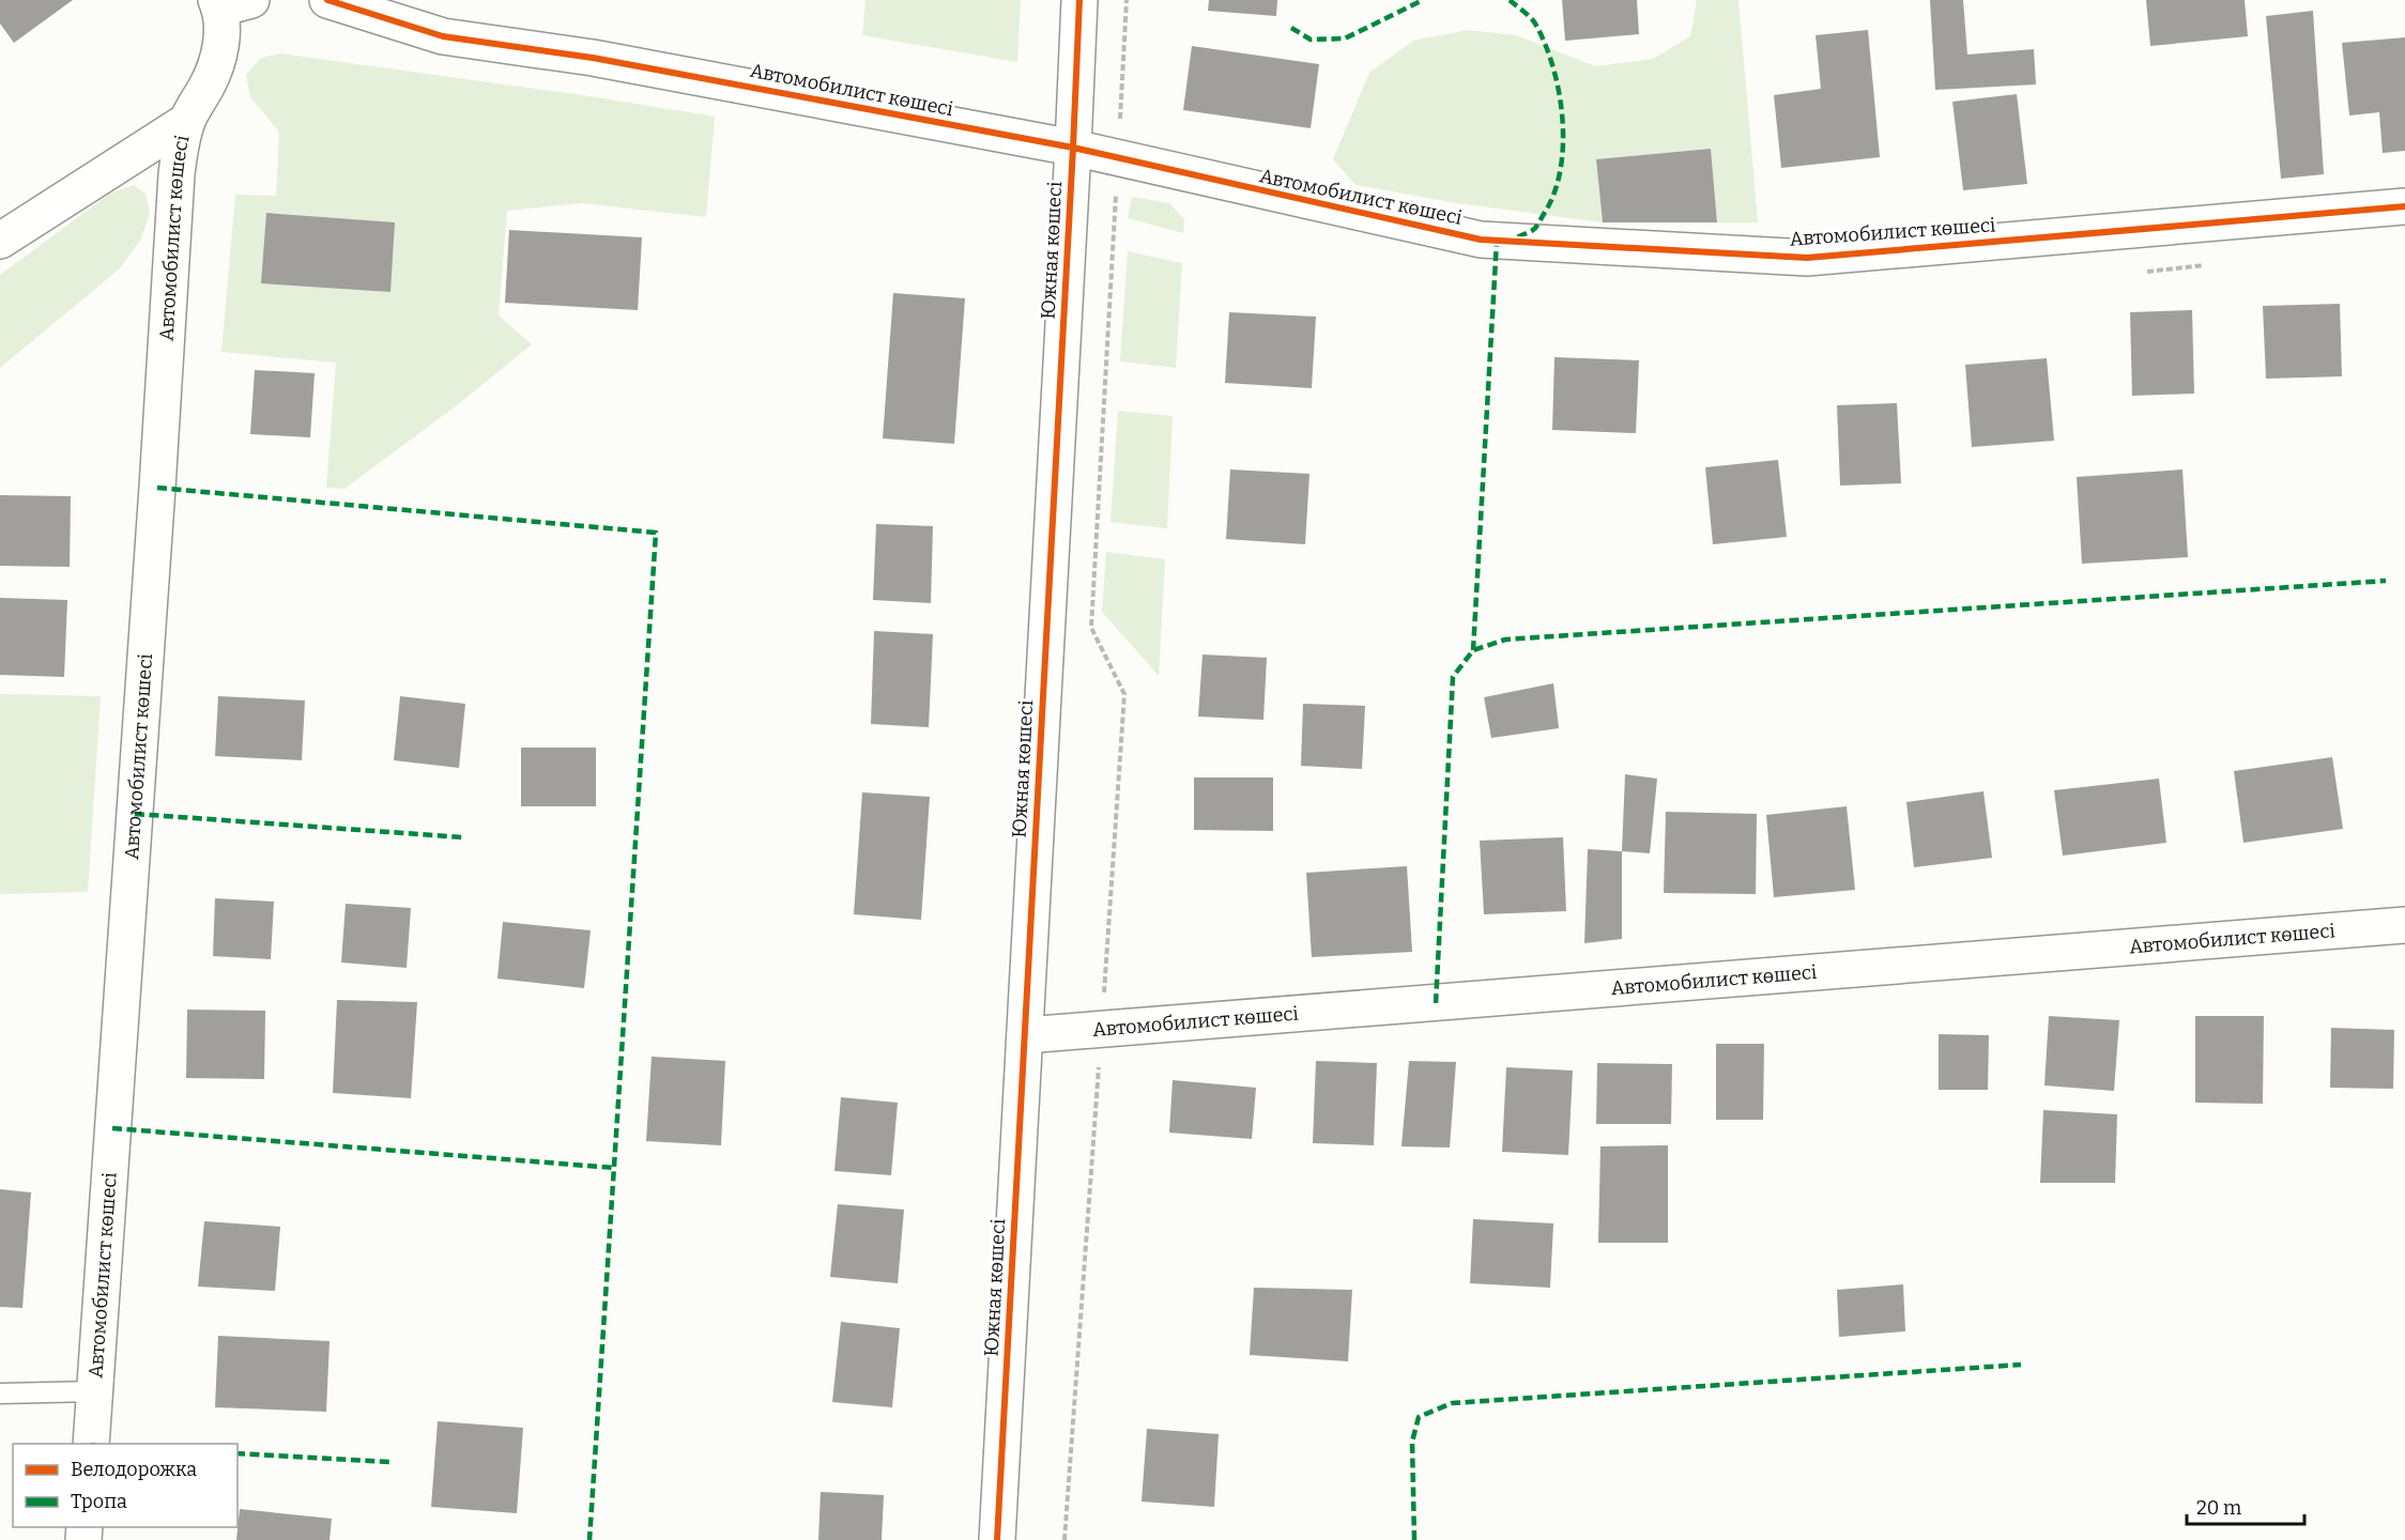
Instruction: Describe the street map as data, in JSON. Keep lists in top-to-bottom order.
{
  "streets": {
    "street": ["Автомобилист көшесі", "Южная көшесі"]
  },
  "crossings": [
    ["Автомобилист көшесі", "Южная көшесі"]
  ],
  "legend": ["Велодорожка", "Тропа"],
  "scale_bar": "20 m"
}
